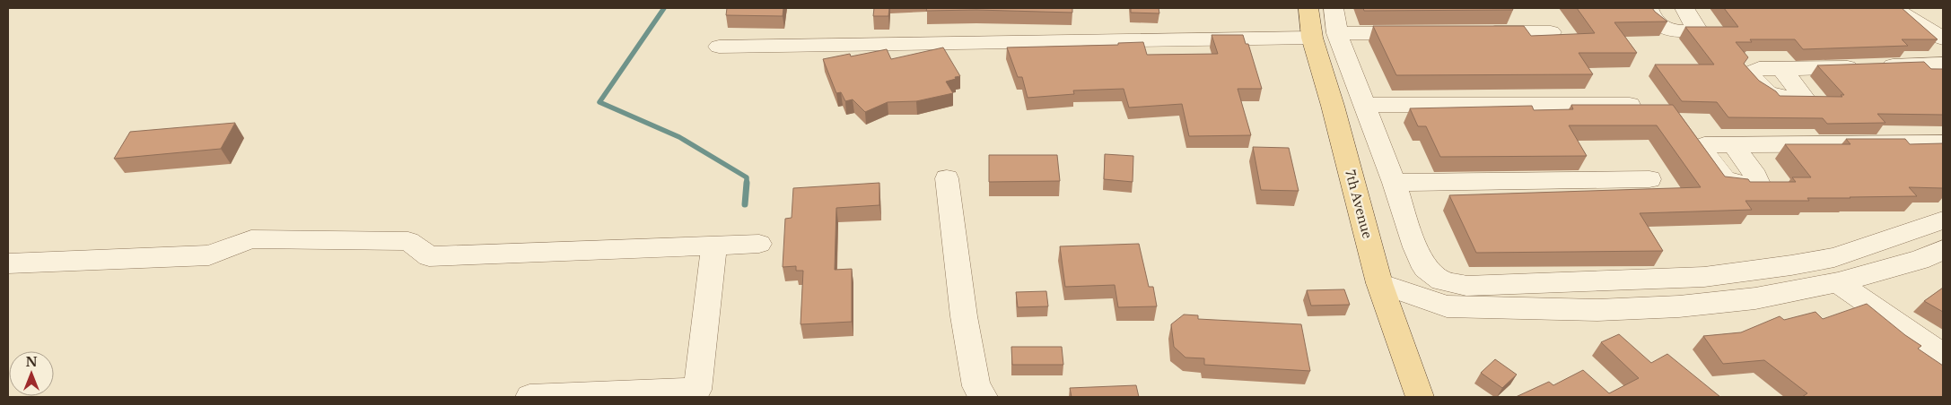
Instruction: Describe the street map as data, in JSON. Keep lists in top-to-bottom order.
{
  "streets": {
    "main road": ["7th Avenue"]
  },
  "north": "top"
}
